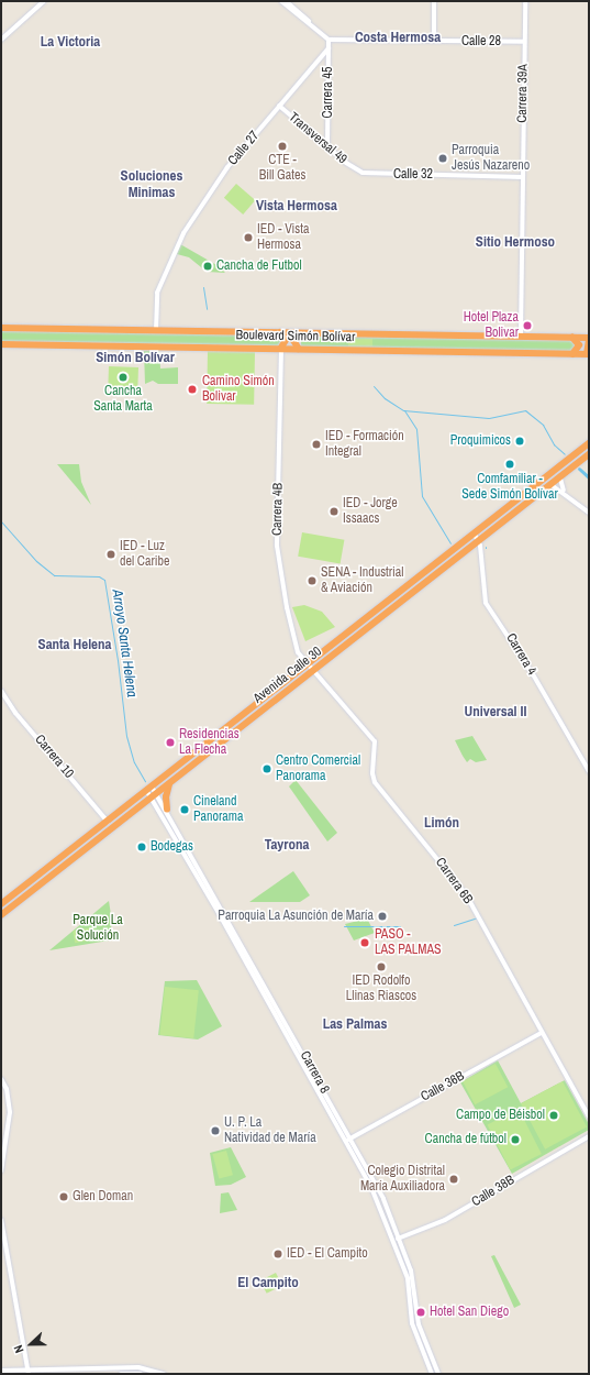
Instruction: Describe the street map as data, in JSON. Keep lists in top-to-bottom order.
{
  "streets": {
    "highway": ["Boulevard Simón Bolívar", "Avenida Calle 30"],
    "street": [
      "Calle 28",
      "Carrera 45",
      "Carrera 39A",
      "Transversal 49",
      "Calle 27",
      "Calle 32",
      "Carrera 4B",
      "Carrera 4",
      "Carrera 10",
      "Carrera 6B",
      "Carrera 8",
      "Calle 36B",
      "Calle 38B"
    ]
  },
  "crossings": [
    ["Calle 28", "Carrera 45"],
    ["Calle 28", "Carrera 39A"],
    ["Carrera 45", "Transversal 49"],
    ["Carrera 45", "Calle 27"],
    ["Carrera 39A", "Calle 32"],
    ["Carrera 39A", "Boulevard Simón Bolívar"],
    ["Transversal 49", "Calle 27"],
    ["Transversal 49", "Calle 32"],
    ["Calle 27", "Boulevard Simón Bolívar"],
    ["Boulevard Simón Bolívar", "Carrera 4B"],
    ["Carrera 4B", "Avenida Calle 30"],
    ["Carrera 4B", "Carrera 6B"],
    ["Carrera 4", "Avenida Calle 30"],
    ["Avenida Calle 30", "Carrera 10"],
    ["Avenida Calle 30", "Carrera 6B"],
    ["Avenida Calle 30", "Carrera 8"],
    ["Carrera 6B", "Calle 36B"],
    ["Carrera 8", "Calle 36B"],
    ["Carrera 8", "Calle 38B"]
  ],
  "districts": [
    "Costa Hermosa",
    "La Victoria",
    "Soluciones Minimas",
    "Vista Hermosa",
    "Sitio Hermoso",
    "Simón Bolívar",
    "Santa Helena",
    "Universal II",
    "Limón",
    "Tayrona",
    "Las Palmas",
    "El Campito"
  ],
  "water": ["Arroyo Santa Helena"],
  "parks": ["Parque La Solución"],
  "places": [
    "CTE - Bill Gates",
    "Parroquia Jesús Nazareno",
    "IED - Vista Hermosa",
    "Cancha de Futbol",
    "Hotel Plaza Bolivar",
    "Cancha Santa Marta",
    "Camino Simón Bolivar",
    "Proquimicos",
    "IED - Formación Integral",
    "Comfamiliar - Sede Simón Bolívar",
    "IED - Jorge Issaacs",
    "IED - Luz del Caribe",
    "SENA - Industrial & Aviación",
    "Residencias La Flecha",
    "Centro Comercial Panorama",
    "Cineland Panorama",
    "Bodegas",
    "Parroquia La Asunción de María",
    "PASO - LAS PALMAS",
    "IED Rodolfo Llinas Riascos",
    "Campo de Béisbol",
    "U. P. La Natividad de María",
    "Cancha de fútbol",
    "Colegio Distrital María Auxiliadora",
    "Glen Doman",
    "IED - El Campito",
    "Hotel San Diego"
  ],
  "north": "left"
}
